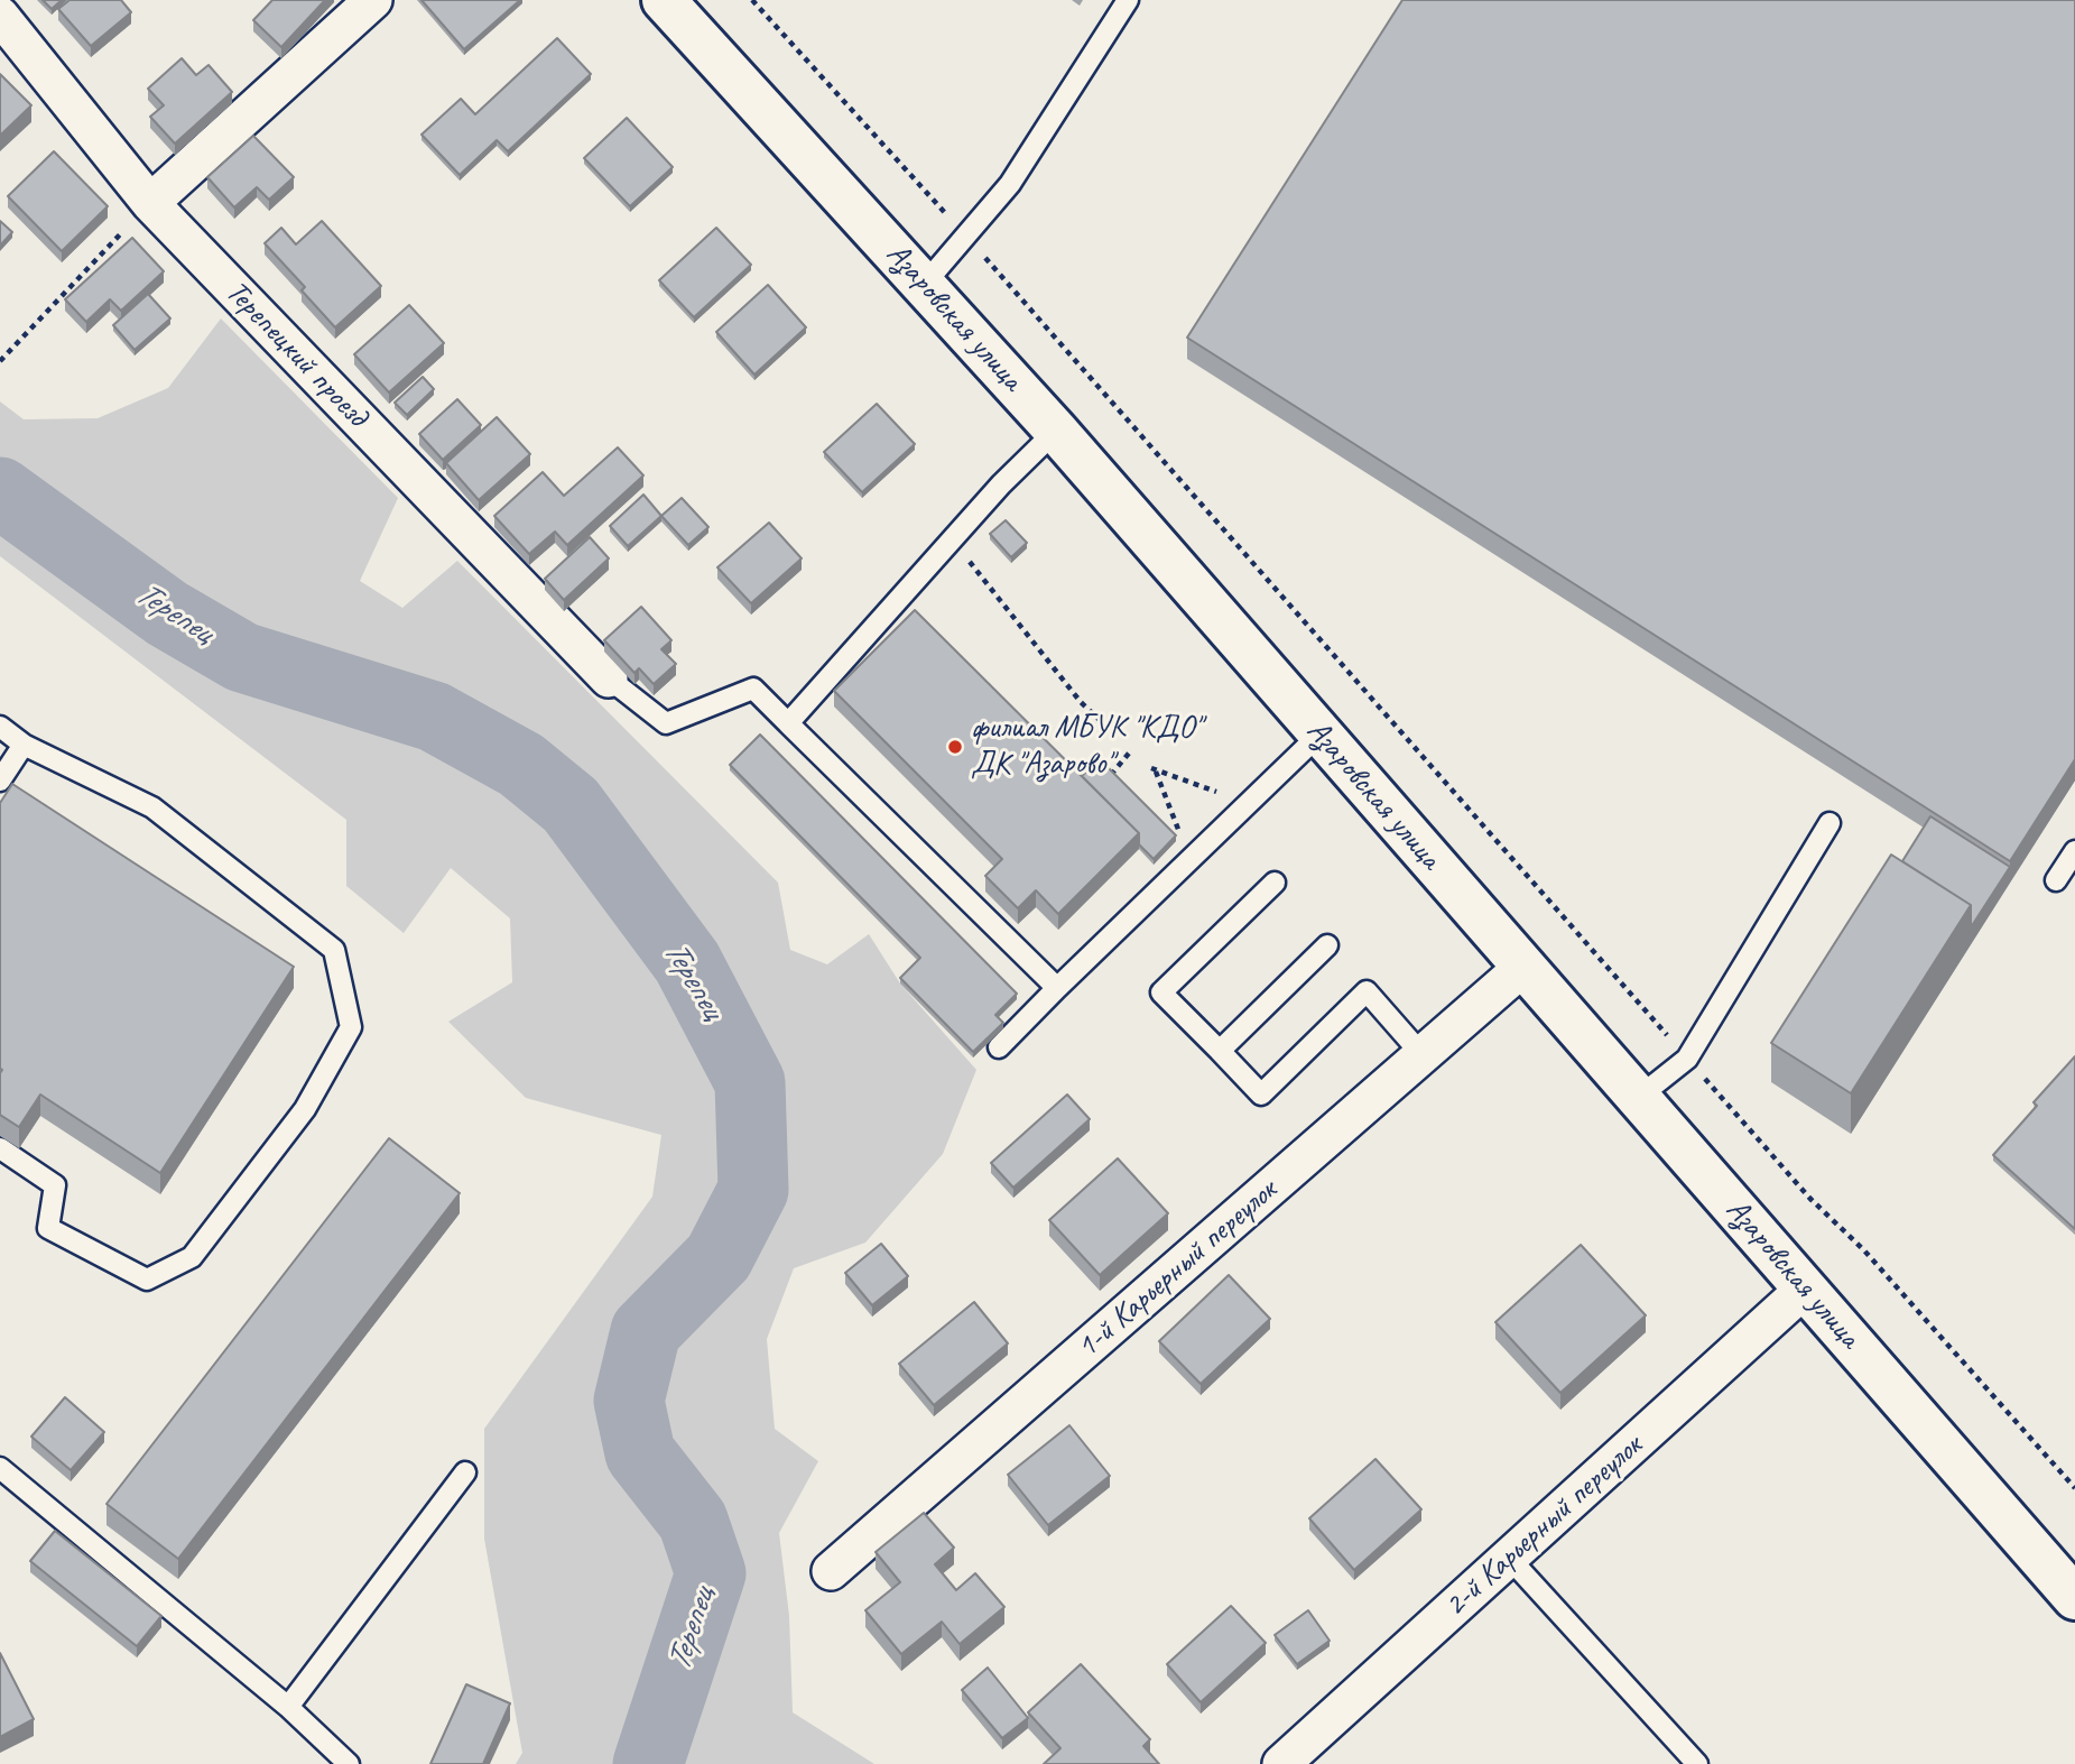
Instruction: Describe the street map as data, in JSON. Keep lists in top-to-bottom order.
{
  "streets": {
    "street": [
      "Азаровская улица",
      "Терепецкий проезд",
      "1-й Карьерный переулок",
      "2-й Карьерный переулок"
    ]
  },
  "crossings": [
    ["Азаровская улица", "1-й Карьерный переулок"],
    ["Азаровская улица", "2-й Карьерный переулок"]
  ],
  "water": ["Терепец"],
  "places": ["филиал МБУК \"КДО\" ДК \"Азарово\""]
}
